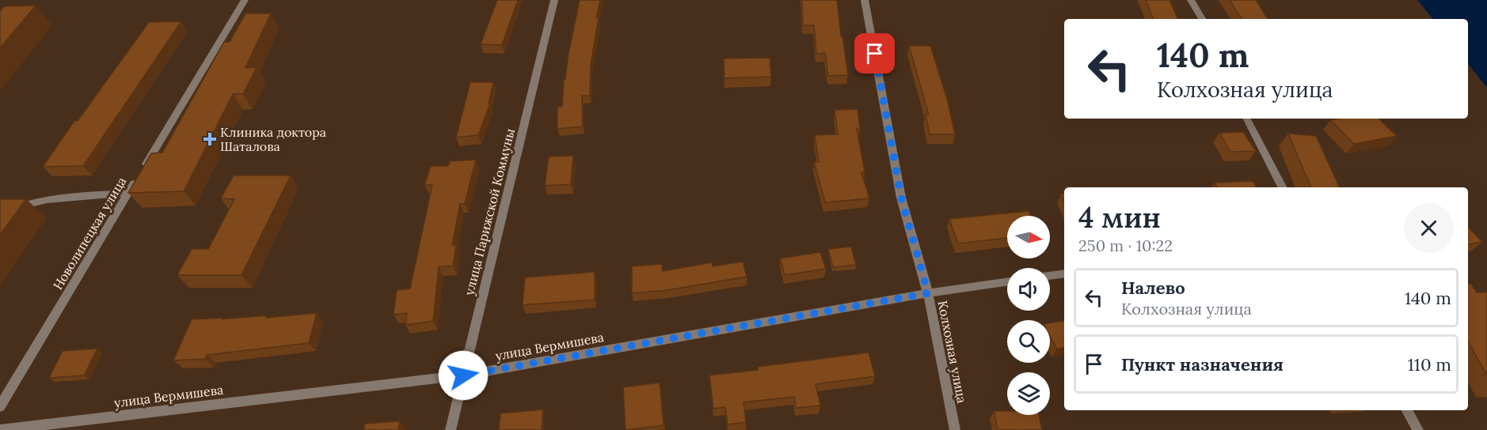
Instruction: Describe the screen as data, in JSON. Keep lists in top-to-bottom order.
{
  "streets": {
    "street": [
      "улица Парижской Коммуны",
      "Новолипецкая улица",
      "улица Вермишева",
      "Колхозная улица"
    ]
  },
  "crossings": [
    ["улица Парижской Коммуны", "улица Вермишева"],
    ["улица Вермишева", "Колхозная улица"]
  ],
  "places": {
    "health": ["Клиника доктора Шаталова"]
  },
  "north": "right",
  "page": {
    "turn": ["140 m", "Колхозная улица"],
    "heading": ["4 мин", "250 m · 10:22"],
    "list": [
      {
        "name": "Налево",
        "note": "Колхозная улица",
        "value": "140 m"
      },
      {
        "name": "Пункт назначения",
        "value": "110 m"
      }
    ]
  }
}
